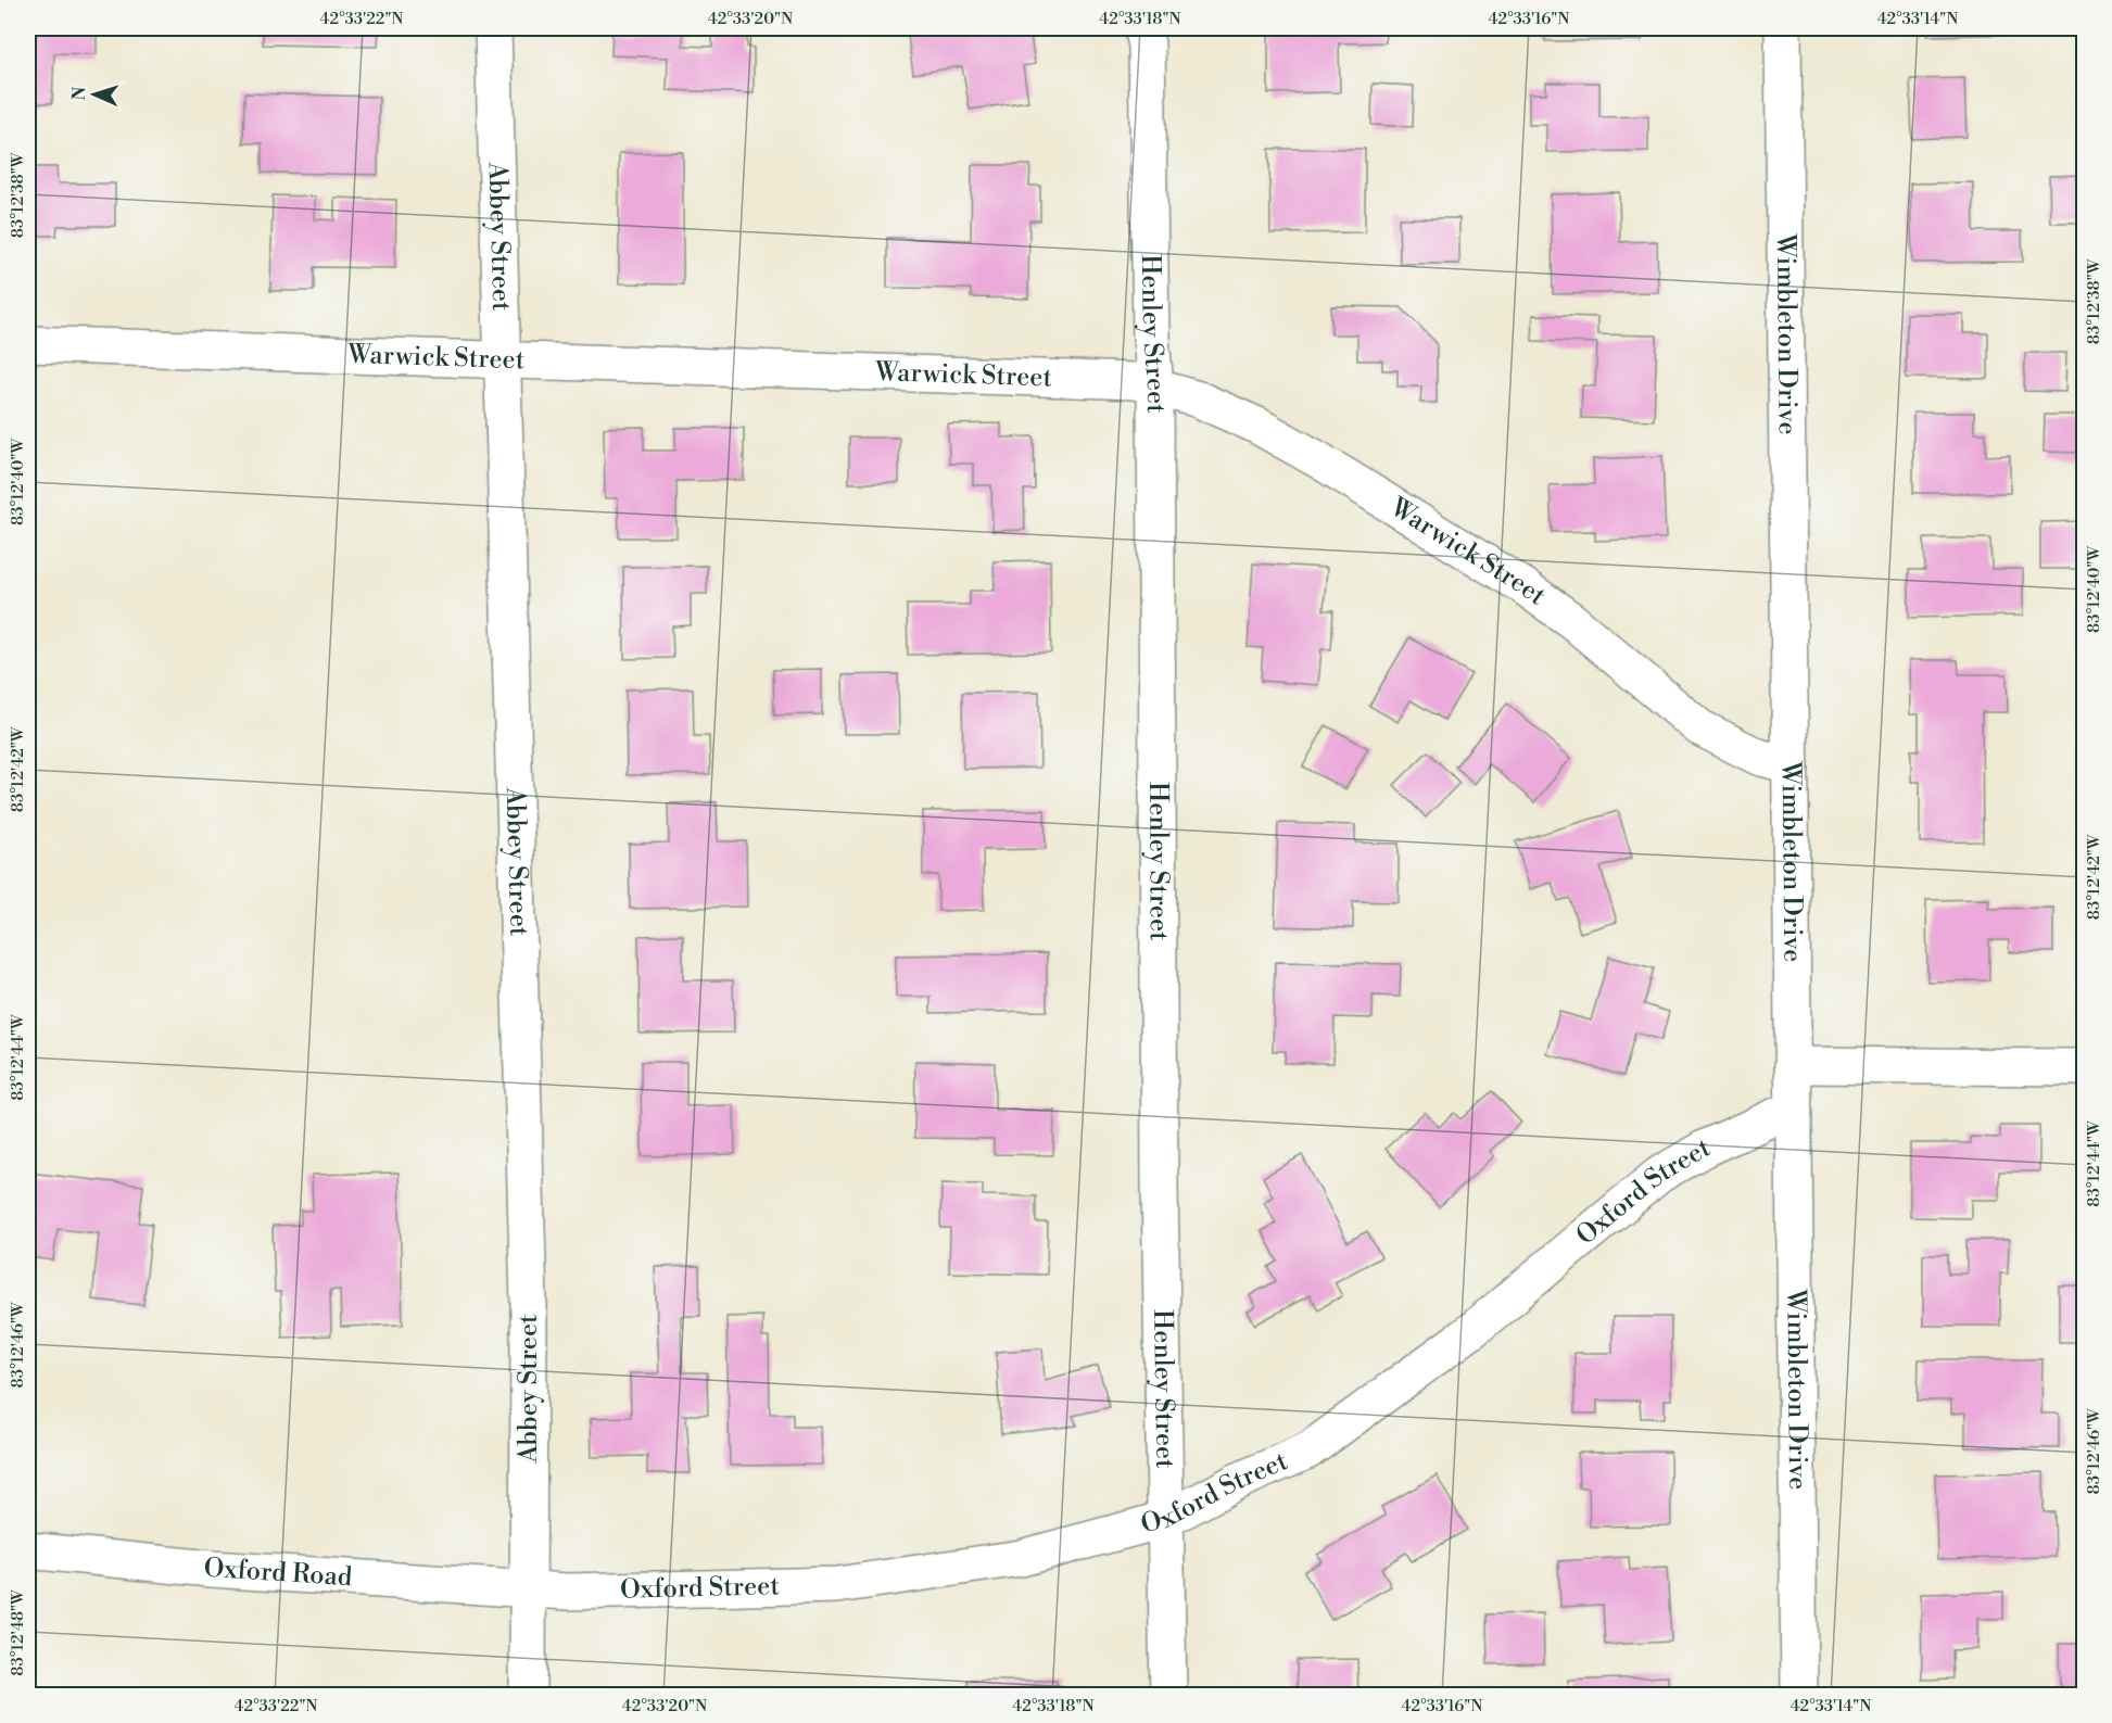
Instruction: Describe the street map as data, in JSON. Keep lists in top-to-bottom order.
{
  "streets": {
    "street": [
      "Abbey Street",
      "Henley Street",
      "Wimbleton Drive",
      "Warwick Street",
      "Oxford Street",
      "Oxford Road"
    ]
  },
  "crossings": [
    ["Abbey Street", "Warwick Street"],
    ["Abbey Street", "Oxford Street"],
    ["Abbey Street", "Oxford Road"],
    ["Henley Street", "Warwick Street"],
    ["Henley Street", "Oxford Street"],
    ["Wimbleton Drive", "Warwick Street"],
    ["Wimbleton Drive", "Oxford Street"],
    ["Oxford Street", "Oxford Road"]
  ],
  "north": "left",
  "coordinates": [
    "42°33'22\"N",
    "42°33'20\"N",
    "42°33'18\"N",
    "42°33'16\"N",
    "42°33'14\"N",
    "83°12'38\"W",
    "83°12'40\"W",
    "83°12'42\"W",
    "83°12'44\"W",
    "83°12'46\"W",
    "83°12'48\"W"
  ]
}
